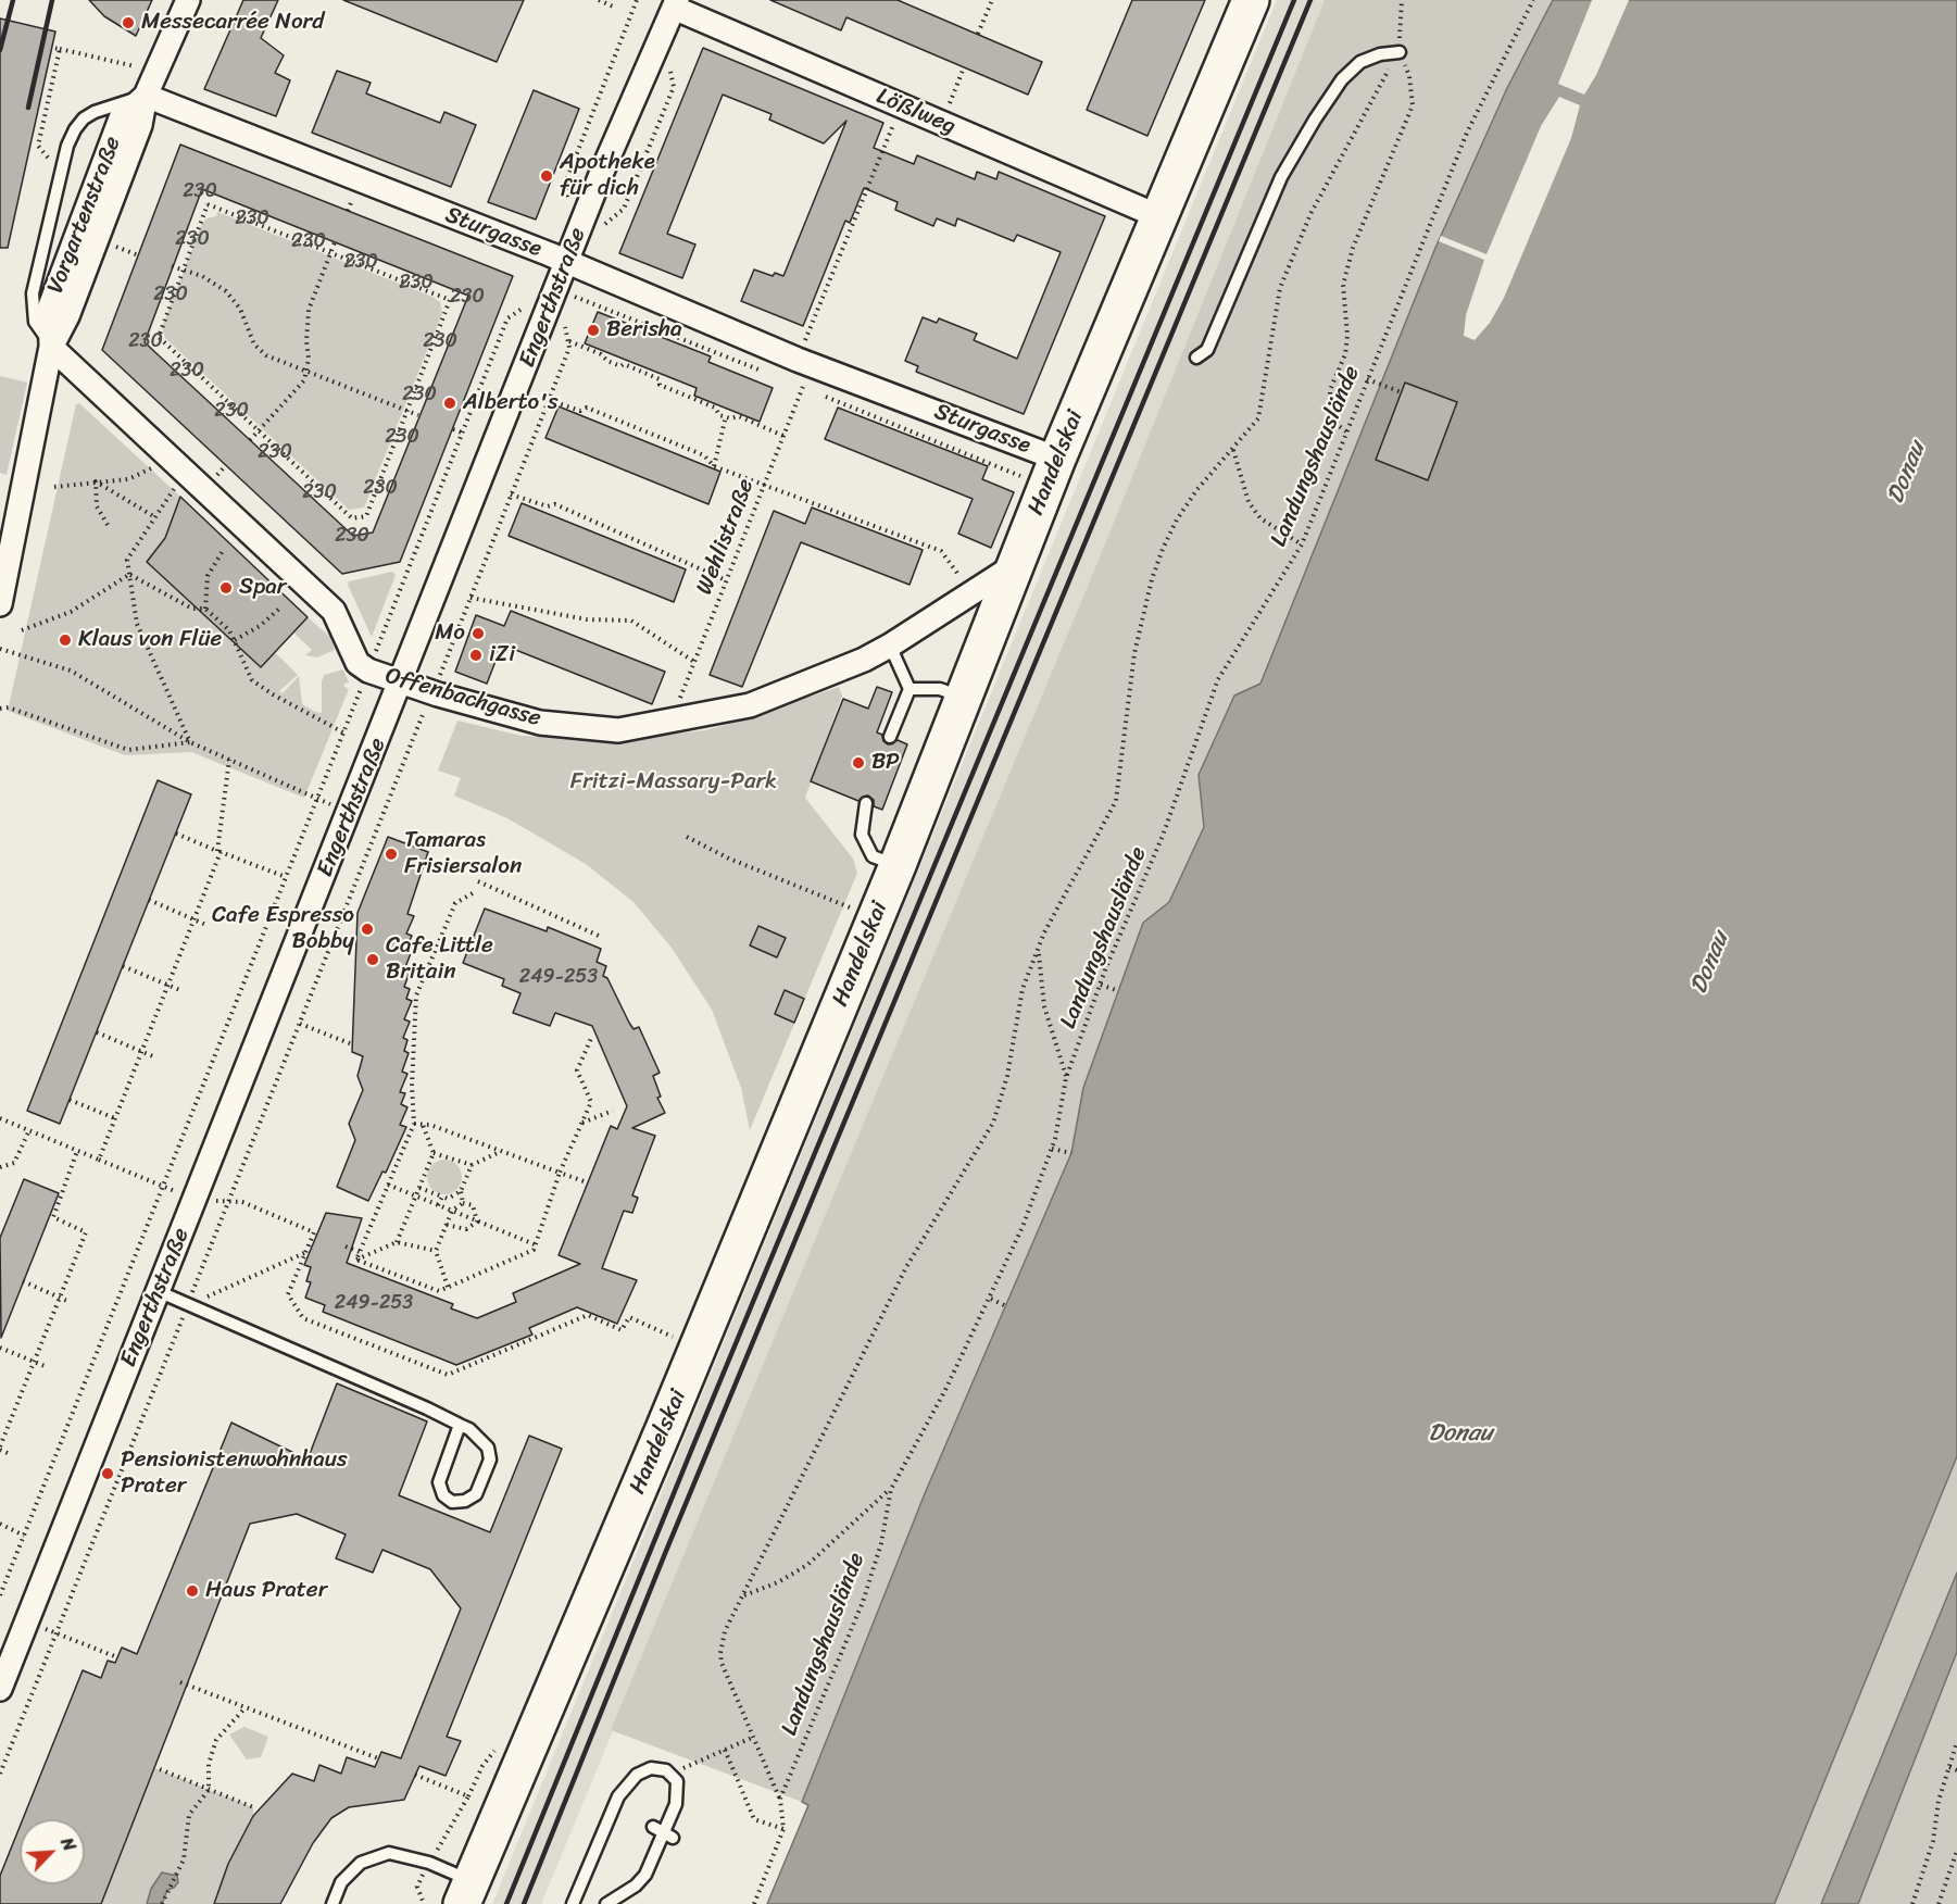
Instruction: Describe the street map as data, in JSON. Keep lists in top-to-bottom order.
{
  "streets": {
    "main road": ["Handelskai"],
    "street": [
      "Lößlweg",
      "Vorgartenstraße",
      "Sturgasse",
      "Engerthstraße",
      "Offenbachgasse"
    ],
    "path": ["Landungshauslände", "Wehlistraße"]
  },
  "crossings": [
    ["Lößlweg", "Engerthstraße"],
    ["Lößlweg", "Handelskai"],
    ["Lößlweg", "Wehlistraße"],
    ["Vorgartenstraße", "Sturgasse"],
    ["Vorgartenstraße", "Offenbachgasse"],
    ["Sturgasse", "Engerthstraße"],
    ["Sturgasse", "Handelskai"],
    ["Sturgasse", "Wehlistraße"],
    ["Engerthstraße", "Offenbachgasse"],
    ["Handelskai", "Offenbachgasse"]
  ],
  "water": ["Donau"],
  "parks": ["Fritzi-Massary-Park"],
  "places": [
    "Messecarrée Nord",
    "Apotheke für dich",
    "Berisha",
    "Alberto's",
    "Spar",
    "Mo",
    "Klaus von Flüe",
    "iZi",
    "BP",
    "Tamaras Frisiersalon",
    "Cafe Espresso Bobby",
    "Cafe Little Britain",
    "Pensionistenwohnhaus Prater",
    "Haus Prater"
  ],
  "house_numbers": [
    "230",
    "230",
    "230",
    "230",
    "230",
    "230",
    "230",
    "230",
    "230",
    "230",
    "230",
    "230",
    "230",
    "230",
    "230",
    "230",
    "230",
    "230",
    "249-253",
    "249-253"
  ],
  "north": "top right"
}
